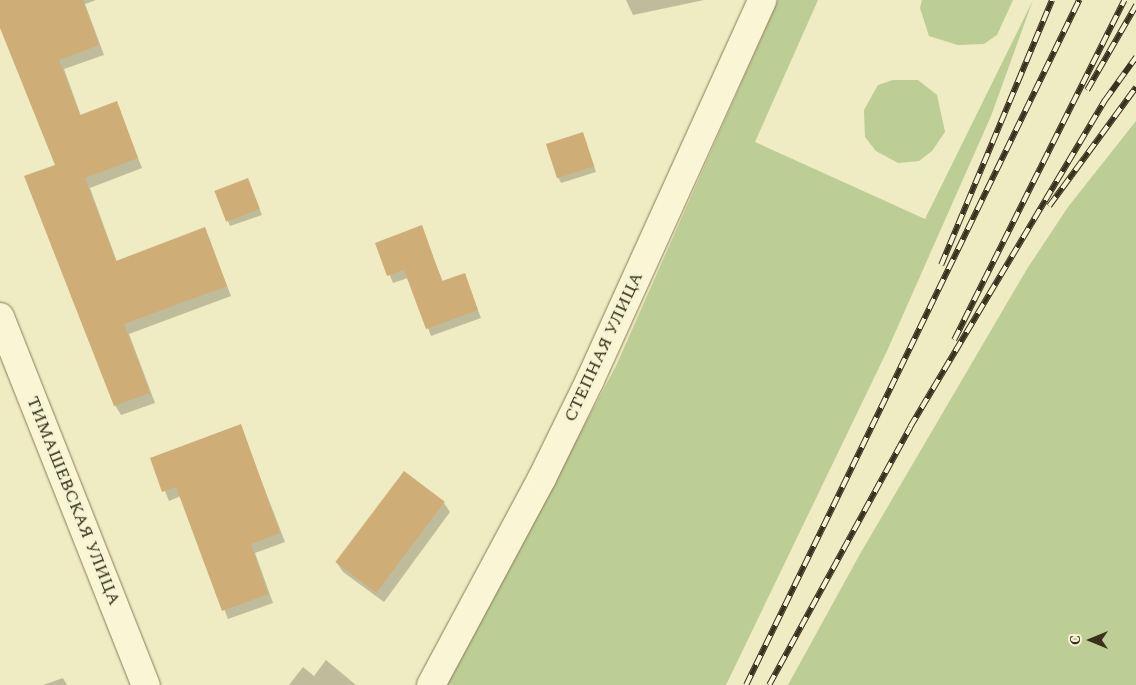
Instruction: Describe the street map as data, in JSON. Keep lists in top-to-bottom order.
{
  "streets": {
    "street": ["СТЕПНАЯ УЛИЦА", "ТИМАШЕВСКАЯ УЛИЦА"]
  },
  "north": "left"
}
